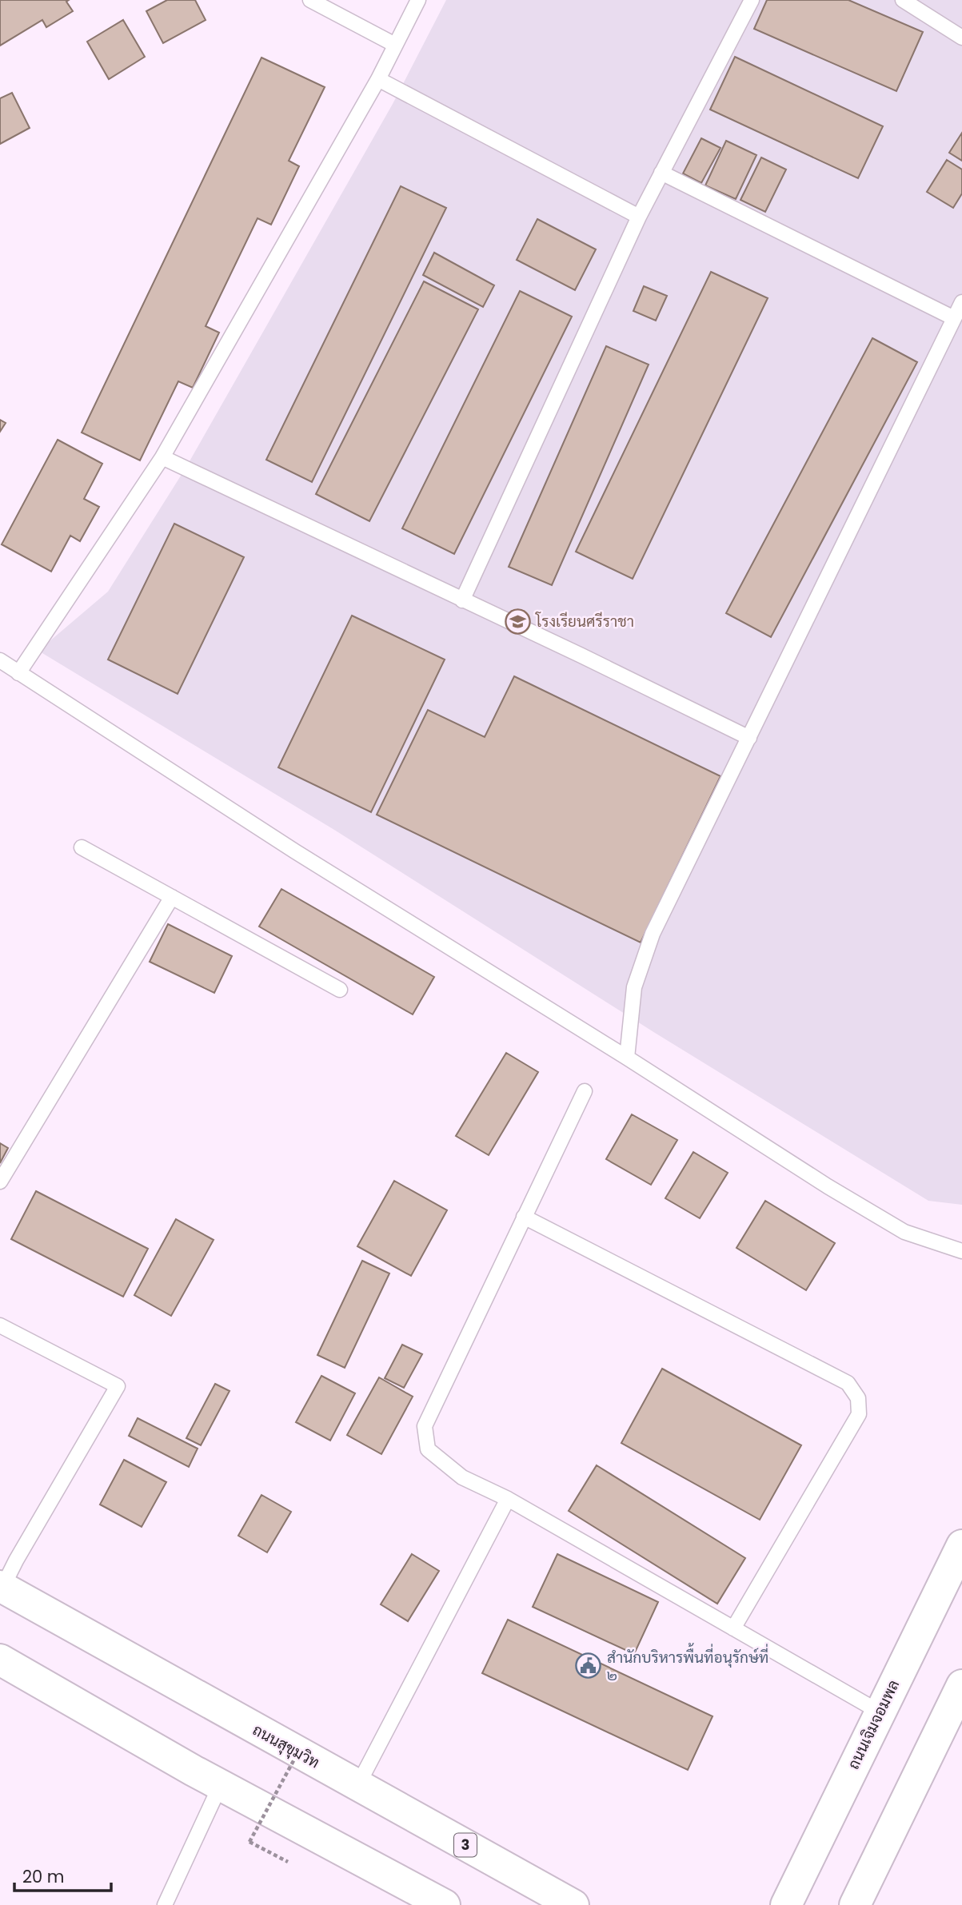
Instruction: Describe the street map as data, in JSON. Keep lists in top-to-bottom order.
{
  "streets": {
    "main road": ["ถนนเจิมจอมพล", "ถนนสุขุมวิท", "3"]
  },
  "places": {
    "school or university": ["โรงเรียนศรีราชา"],
    "public building": ["สำนักบริหารพื้นที่อนุรักษ์ที่ ๒"]
  },
  "scale_bar": "20 m"
}
